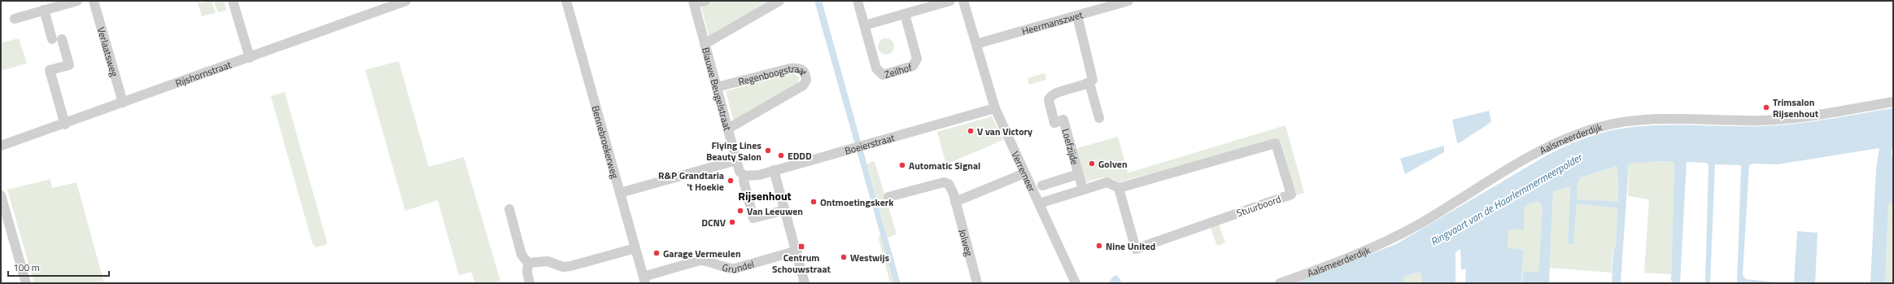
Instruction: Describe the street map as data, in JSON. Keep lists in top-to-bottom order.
{
  "streets": {
    "street": [
      "Heermanszwet",
      "Verlaatsweg",
      "Zeilhof",
      "Rijshornstraat",
      "Regenboogstraat",
      "Blauwe Beugelstraat",
      "Aalsmeerderdijk",
      "Bennebroekerweg",
      "Boeierstraat",
      "Loefzijde",
      "Verremeer",
      "Stuurboord",
      "Jolweg",
      "Grundel"
    ]
  },
  "crossings": [
    ["Heermanszwet", "Verremeer"],
    ["Verlaatsweg", "Rijshornstraat"],
    ["Regenboogstraat", "Blauwe Beugelstraat"],
    ["Blauwe Beugelstraat", "Boeierstraat"],
    ["Bennebroekerweg", "Grundel"],
    ["Boeierstraat", "Verremeer"]
  ],
  "districts": ["Rijsenhout"],
  "water": ["Ringvaart van de Haarlemmermeerpolder"],
  "places": {
    "other": [
      "Trimsalon Rijsenhout",
      "V van Victory",
      "Flying Lines Beauty Salon",
      "EDDD",
      "Golven",
      "Automatic Signal",
      "R&P Grandtaria 't Hoekie",
      "Ontmoetingskerk",
      "Van Leeuwen",
      "DCNV",
      "Nine United",
      "Garage Vermeulen",
      "Westwijs"
    ],
    "transit": ["Centrum Schouwstraat"]
  },
  "scale_bar": "100 m"
}
